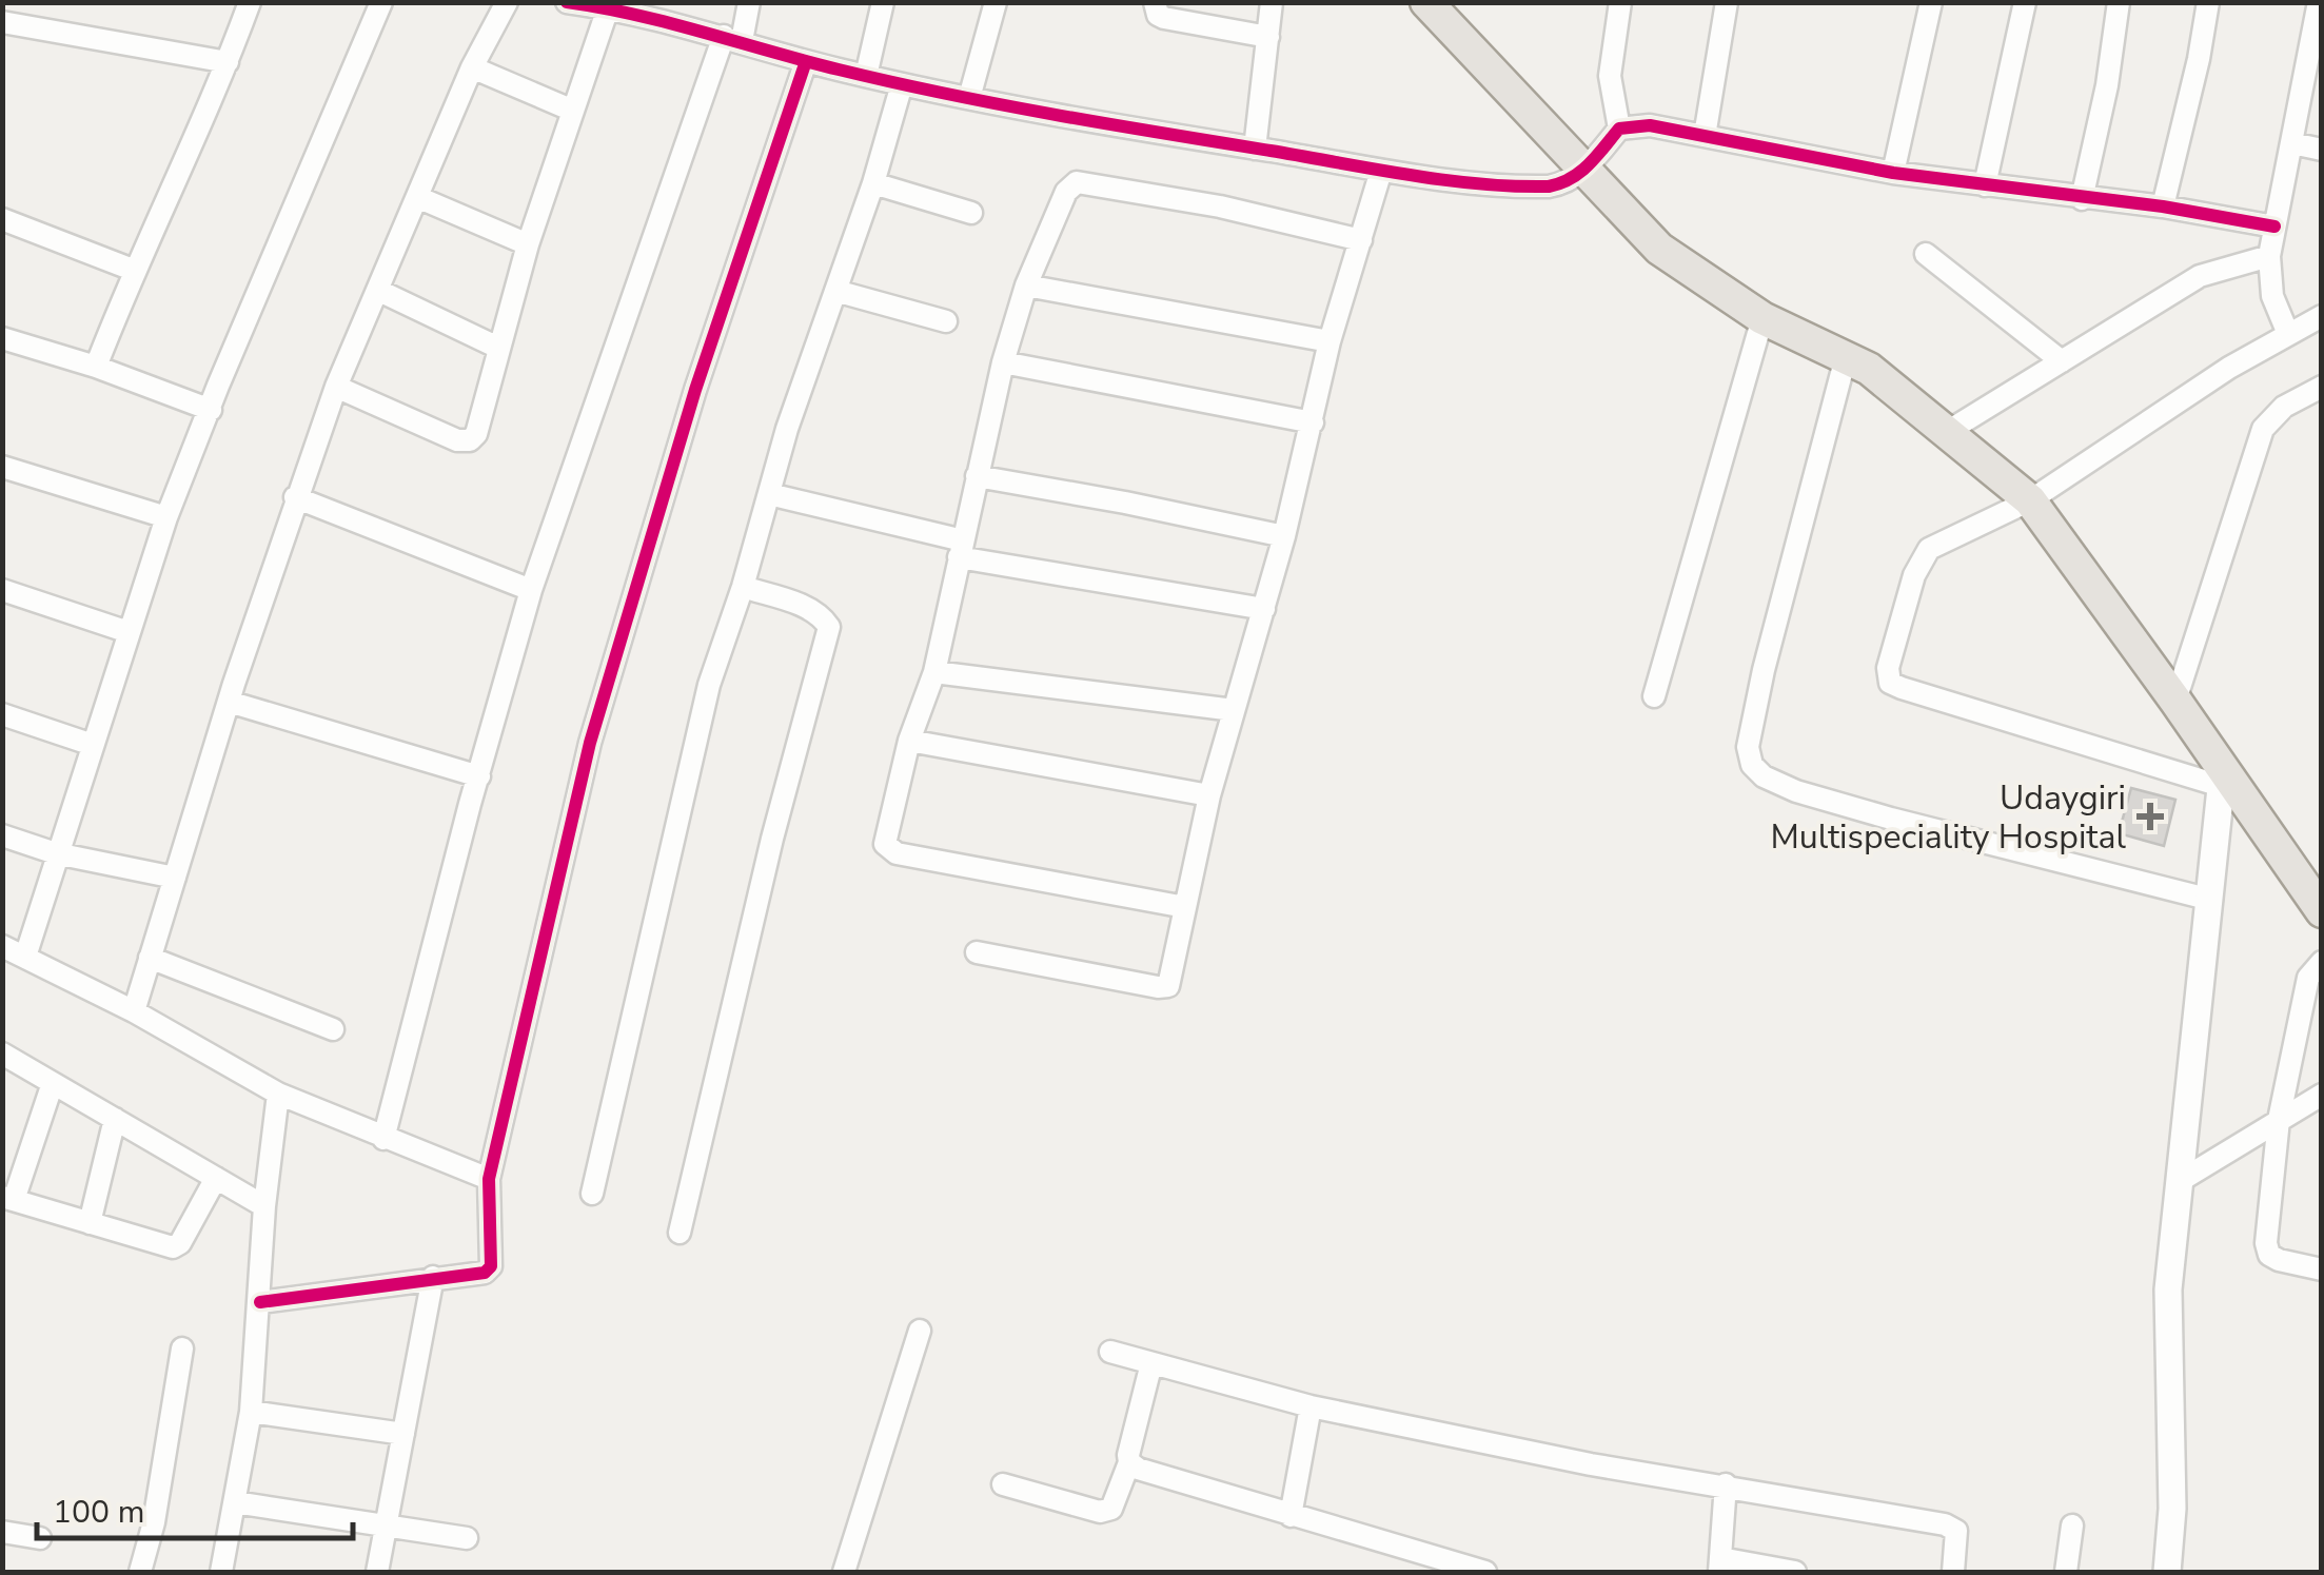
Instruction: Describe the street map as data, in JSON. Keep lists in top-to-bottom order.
{
  "places": {
    "health": ["Udaygiri Multispeciality Hospital"]
  },
  "scale_bar": "100 m"
}
